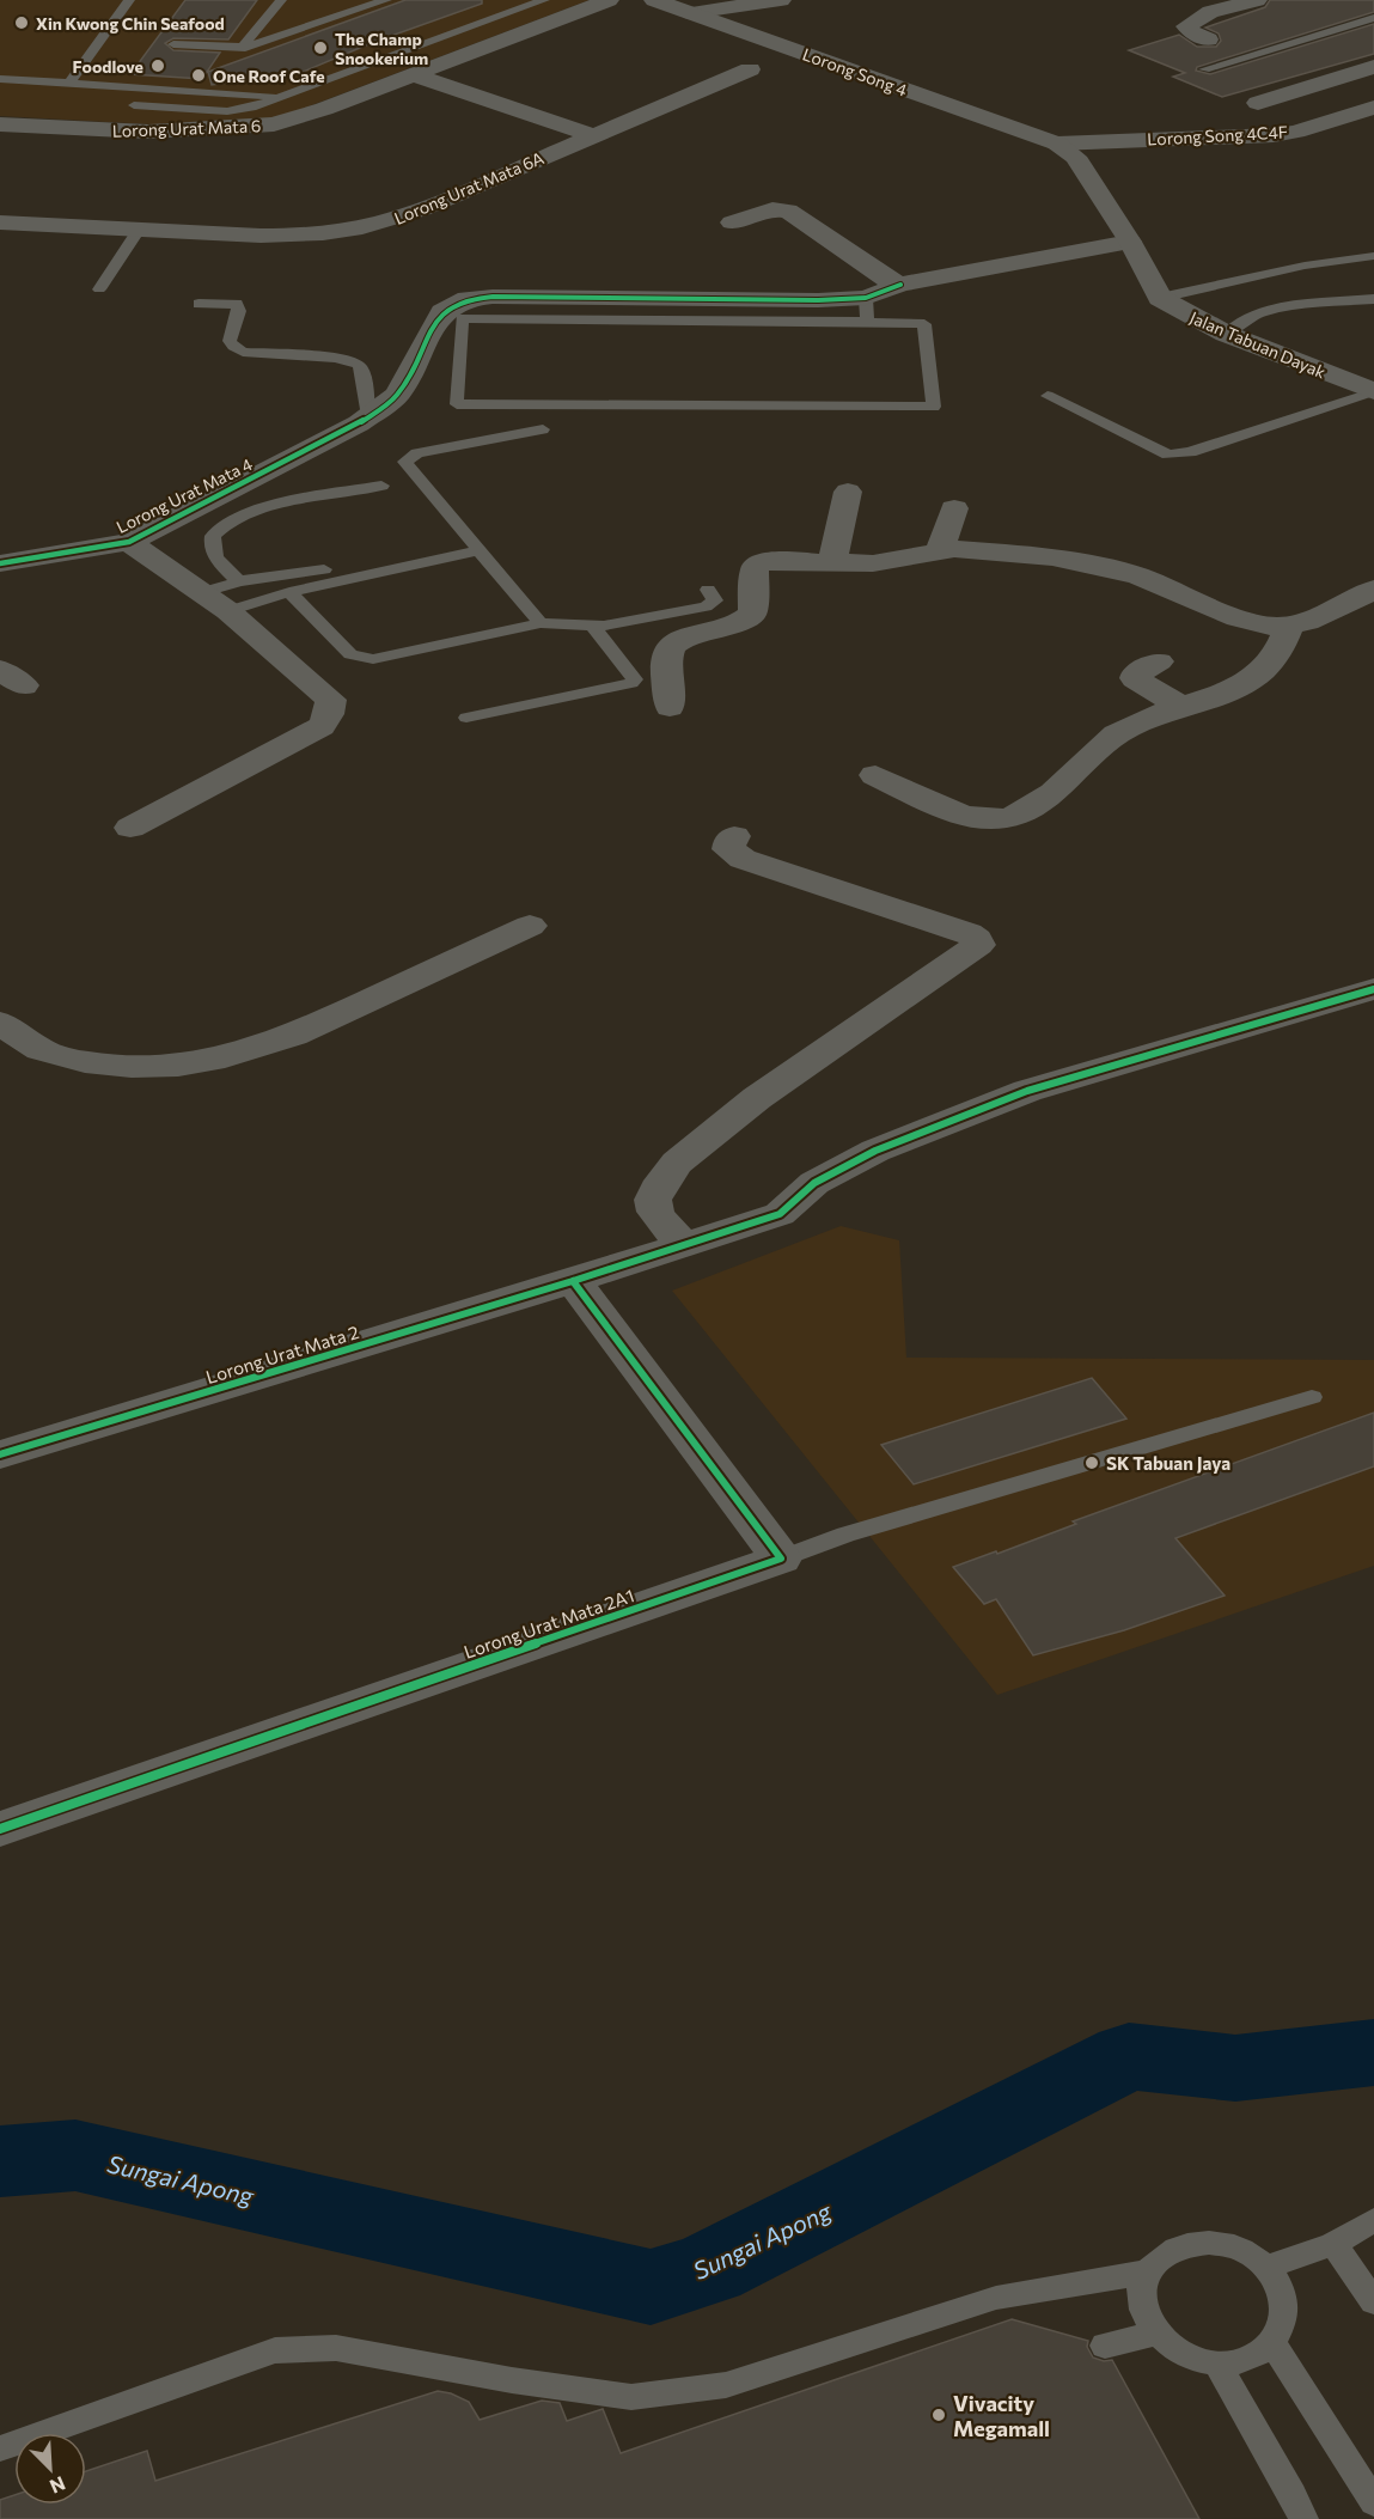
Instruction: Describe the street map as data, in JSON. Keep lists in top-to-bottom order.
{
  "streets": {
    "street": [
      "Lorong Song 4",
      "Lorong Urat Mata 6",
      "Lorong Song 4C4F",
      "Lorong Urat Mata 6A",
      "Jalan Tabuan Dayak",
      "Lorong Urat Mata 4",
      "Lorong Urat Mata 2",
      "Lorong Urat Mata 2A1"
    ]
  },
  "crossings": [
    ["Lorong Song 4", "Lorong Song 4C4F"],
    ["Lorong Song 4", "Jalan Tabuan Dayak"],
    ["Lorong Song 4C4F", "Jalan Tabuan Dayak"],
    ["Jalan Tabuan Dayak", "Lorong Urat Mata 4"]
  ],
  "water": ["Sungai Apong"],
  "places": [
    "Xin Kwong Chin Seafood",
    "The Champ Snookerium",
    "Foodlove",
    "One Roof Cafe",
    "SK Tabuan Jaya",
    "Vivacity Megamall"
  ],
  "north": "bottom right"
}
